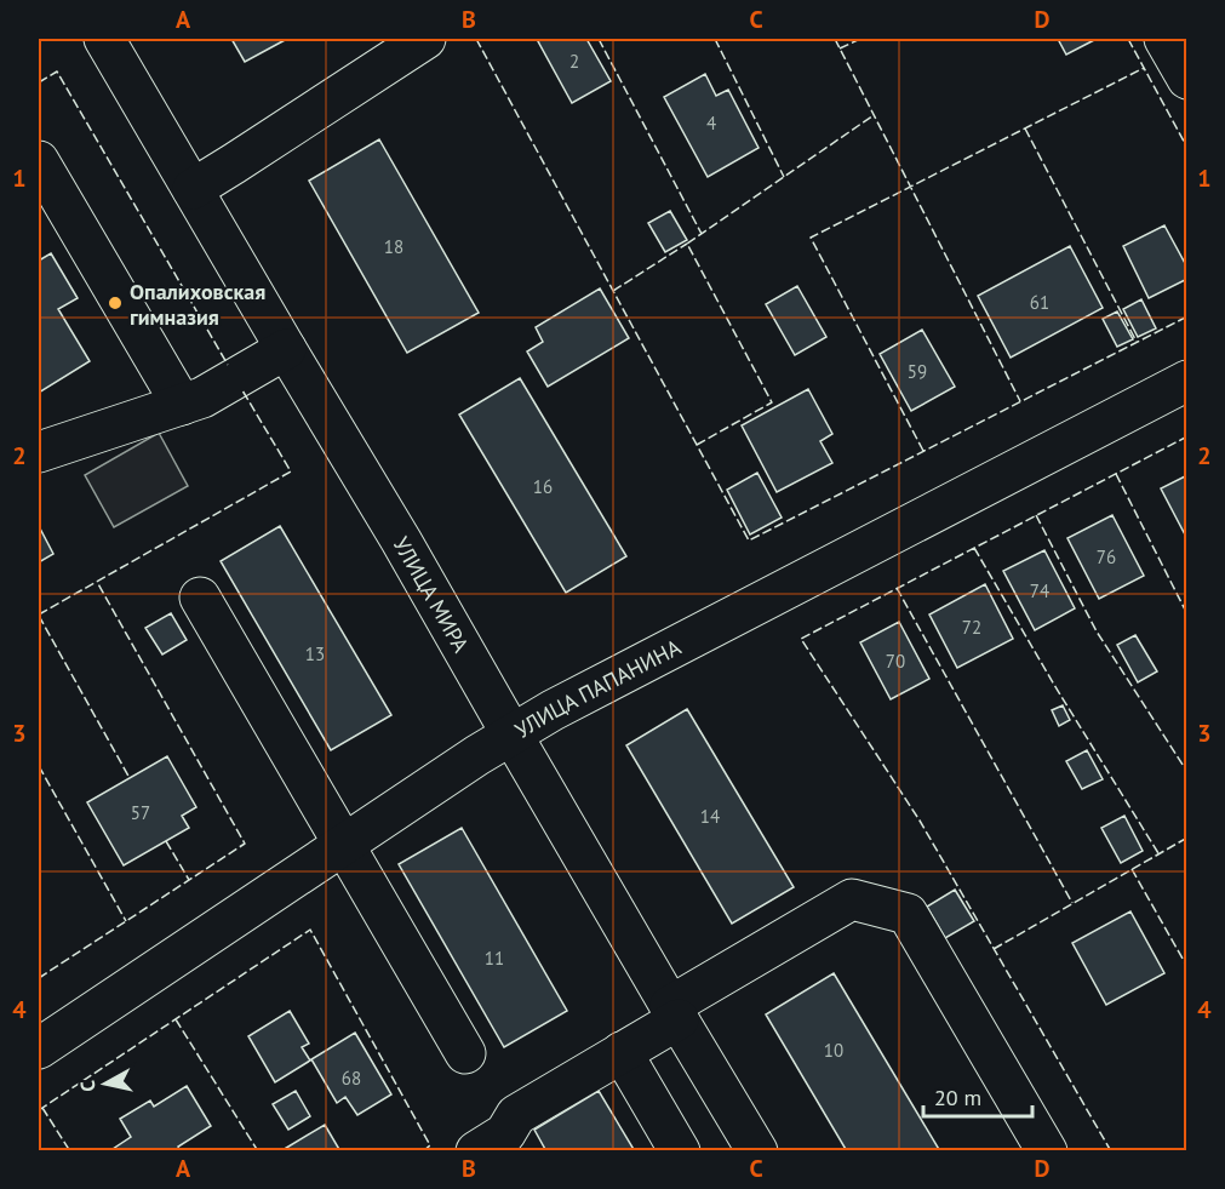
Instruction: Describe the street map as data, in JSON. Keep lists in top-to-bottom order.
{
  "streets": {
    "street": ["УЛИЦА МИРА", "УЛИЦА ПАПАНИНА"]
  },
  "crossings": [
    ["УЛИЦА МИРА", "УЛИЦА ПАПАНИНА"]
  ],
  "places": ["Опалиховская гимназия"],
  "house_numbers": [
    "2",
    "4",
    "18",
    "61",
    "59",
    "16",
    "76",
    "74",
    "72",
    "13",
    "70",
    "57",
    "14",
    "11",
    "10",
    "68"
  ],
  "scale_bar": "20 m",
  "north": "left",
  "grid": {
    "columns": [
      "A",
      "B",
      "C",
      "D"
    ],
    "rows": [
      "1",
      "2",
      "3",
      "4"
    ]
  }
}
